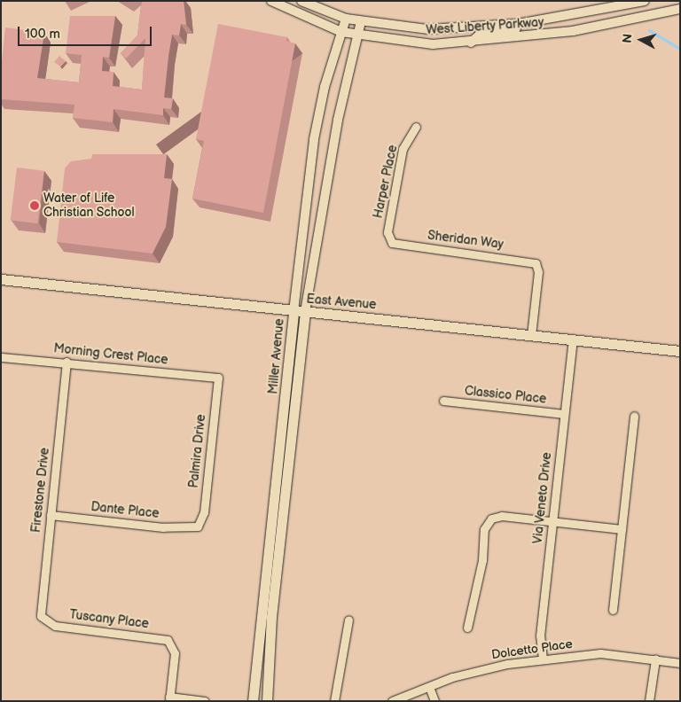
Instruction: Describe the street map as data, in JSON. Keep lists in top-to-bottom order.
{
  "streets": {
    "main road": ["East Avenue", "Miller Avenue"],
    "street": [
      "West Liberty Parkway",
      "Harper Place",
      "Sheridan Way",
      "Morning Crest Place",
      "Classico Place",
      "Palmira Drive",
      "Firestone Drive",
      "Via Veneto Drive",
      "Dante Place",
      "Tuscany Place",
      "Dolcetto Place"
    ]
  },
  "crossings": [
    ["West Liberty Parkway", "Miller Avenue"],
    ["Harper Place", "Sheridan Way"],
    ["Sheridan Way", "East Avenue"],
    ["East Avenue", "Miller Avenue"],
    ["East Avenue", "Via Veneto Drive"],
    ["Morning Crest Place", "Palmira Drive"],
    ["Morning Crest Place", "Firestone Drive"],
    ["Classico Place", "Via Veneto Drive"],
    ["Palmira Drive", "Dante Place"],
    ["Firestone Drive", "Dante Place"],
    ["Firestone Drive", "Tuscany Place"],
    ["Via Veneto Drive", "Dolcetto Place"]
  ],
  "places": ["Water of Life Christian School"],
  "scale_bar": "100 m",
  "north": "left"
}
